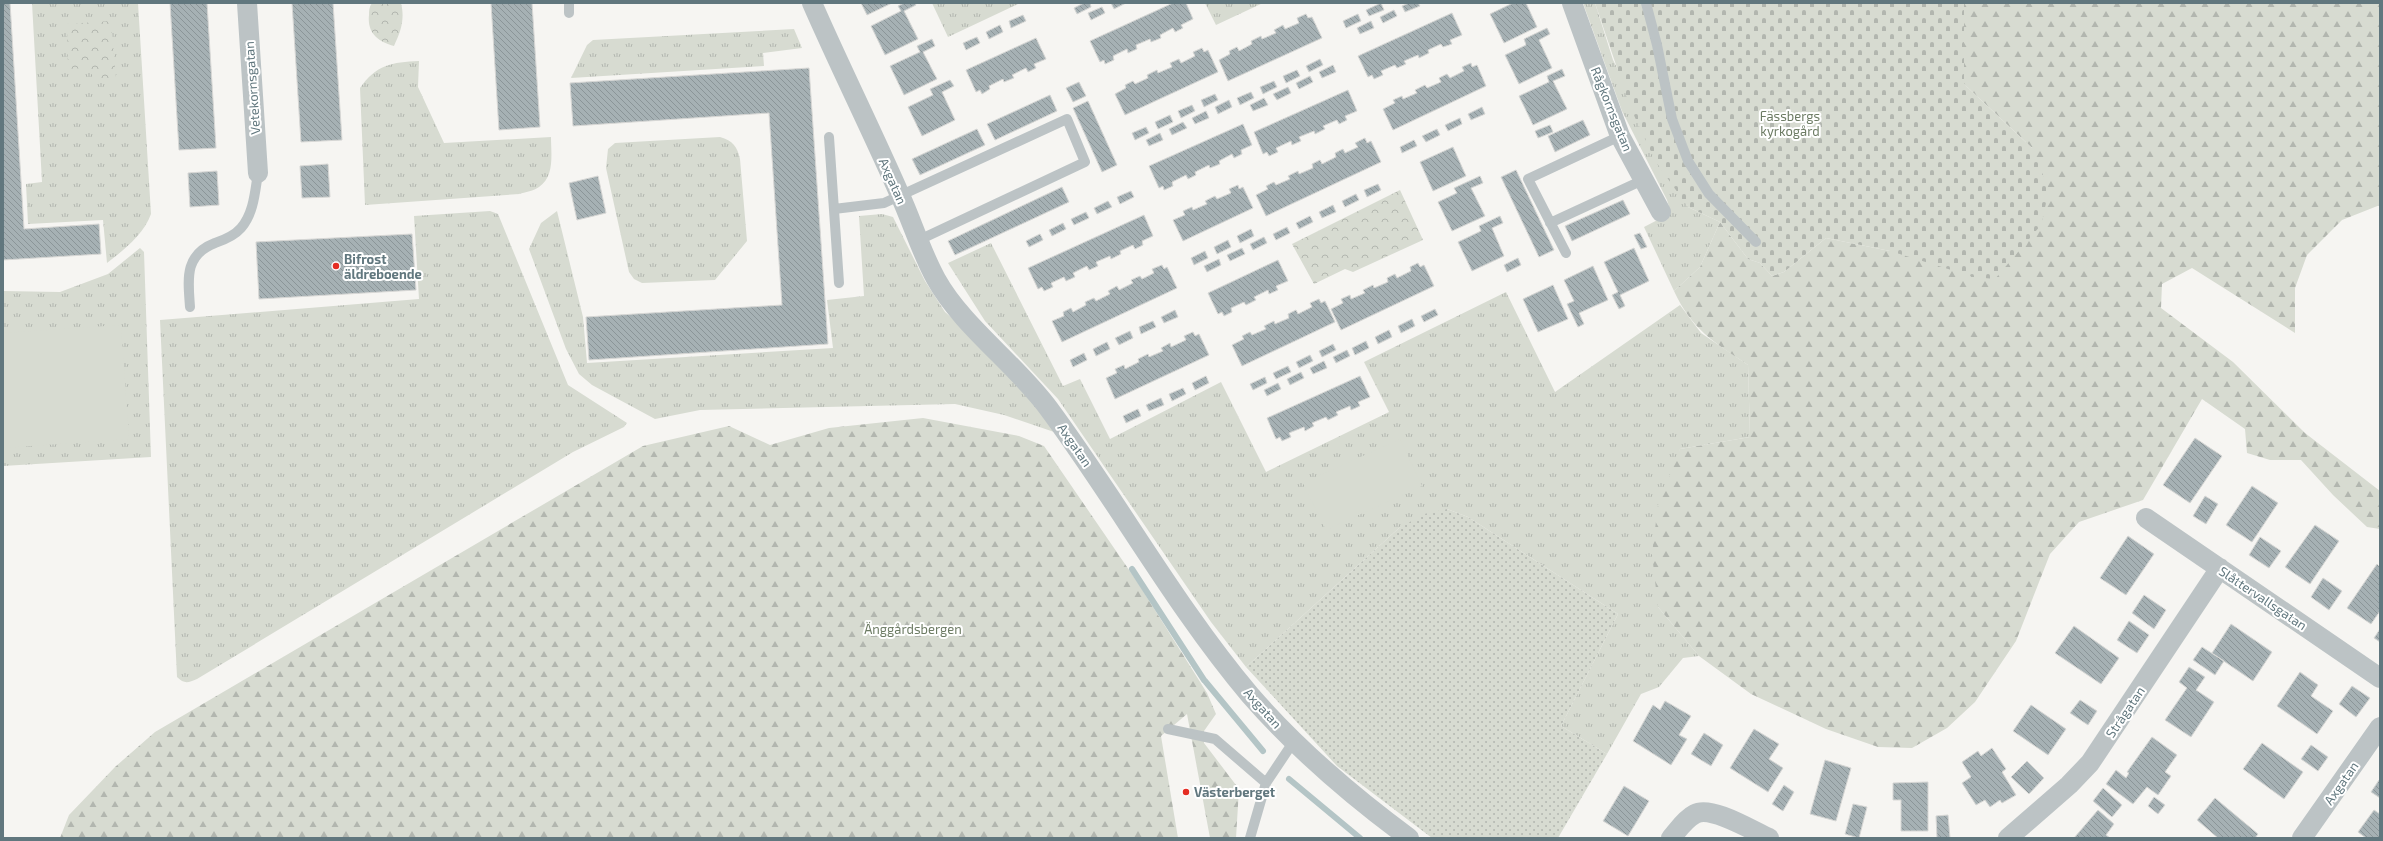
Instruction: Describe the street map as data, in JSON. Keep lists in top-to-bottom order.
{
  "streets": {
    "street": [
      "Vetekornsgatan",
      "Rågkornsgatan",
      "Axgatan",
      "Slåttervallsgatan",
      "Strågatan"
    ]
  },
  "crossings": [
    ["Slåttervallsgatan", "Strågatan"]
  ],
  "parks": ["Fässbergs kyrkogård", "Änggårdsbergen"],
  "places": ["Bifrost äldreboende", "Västerberget"]
}
